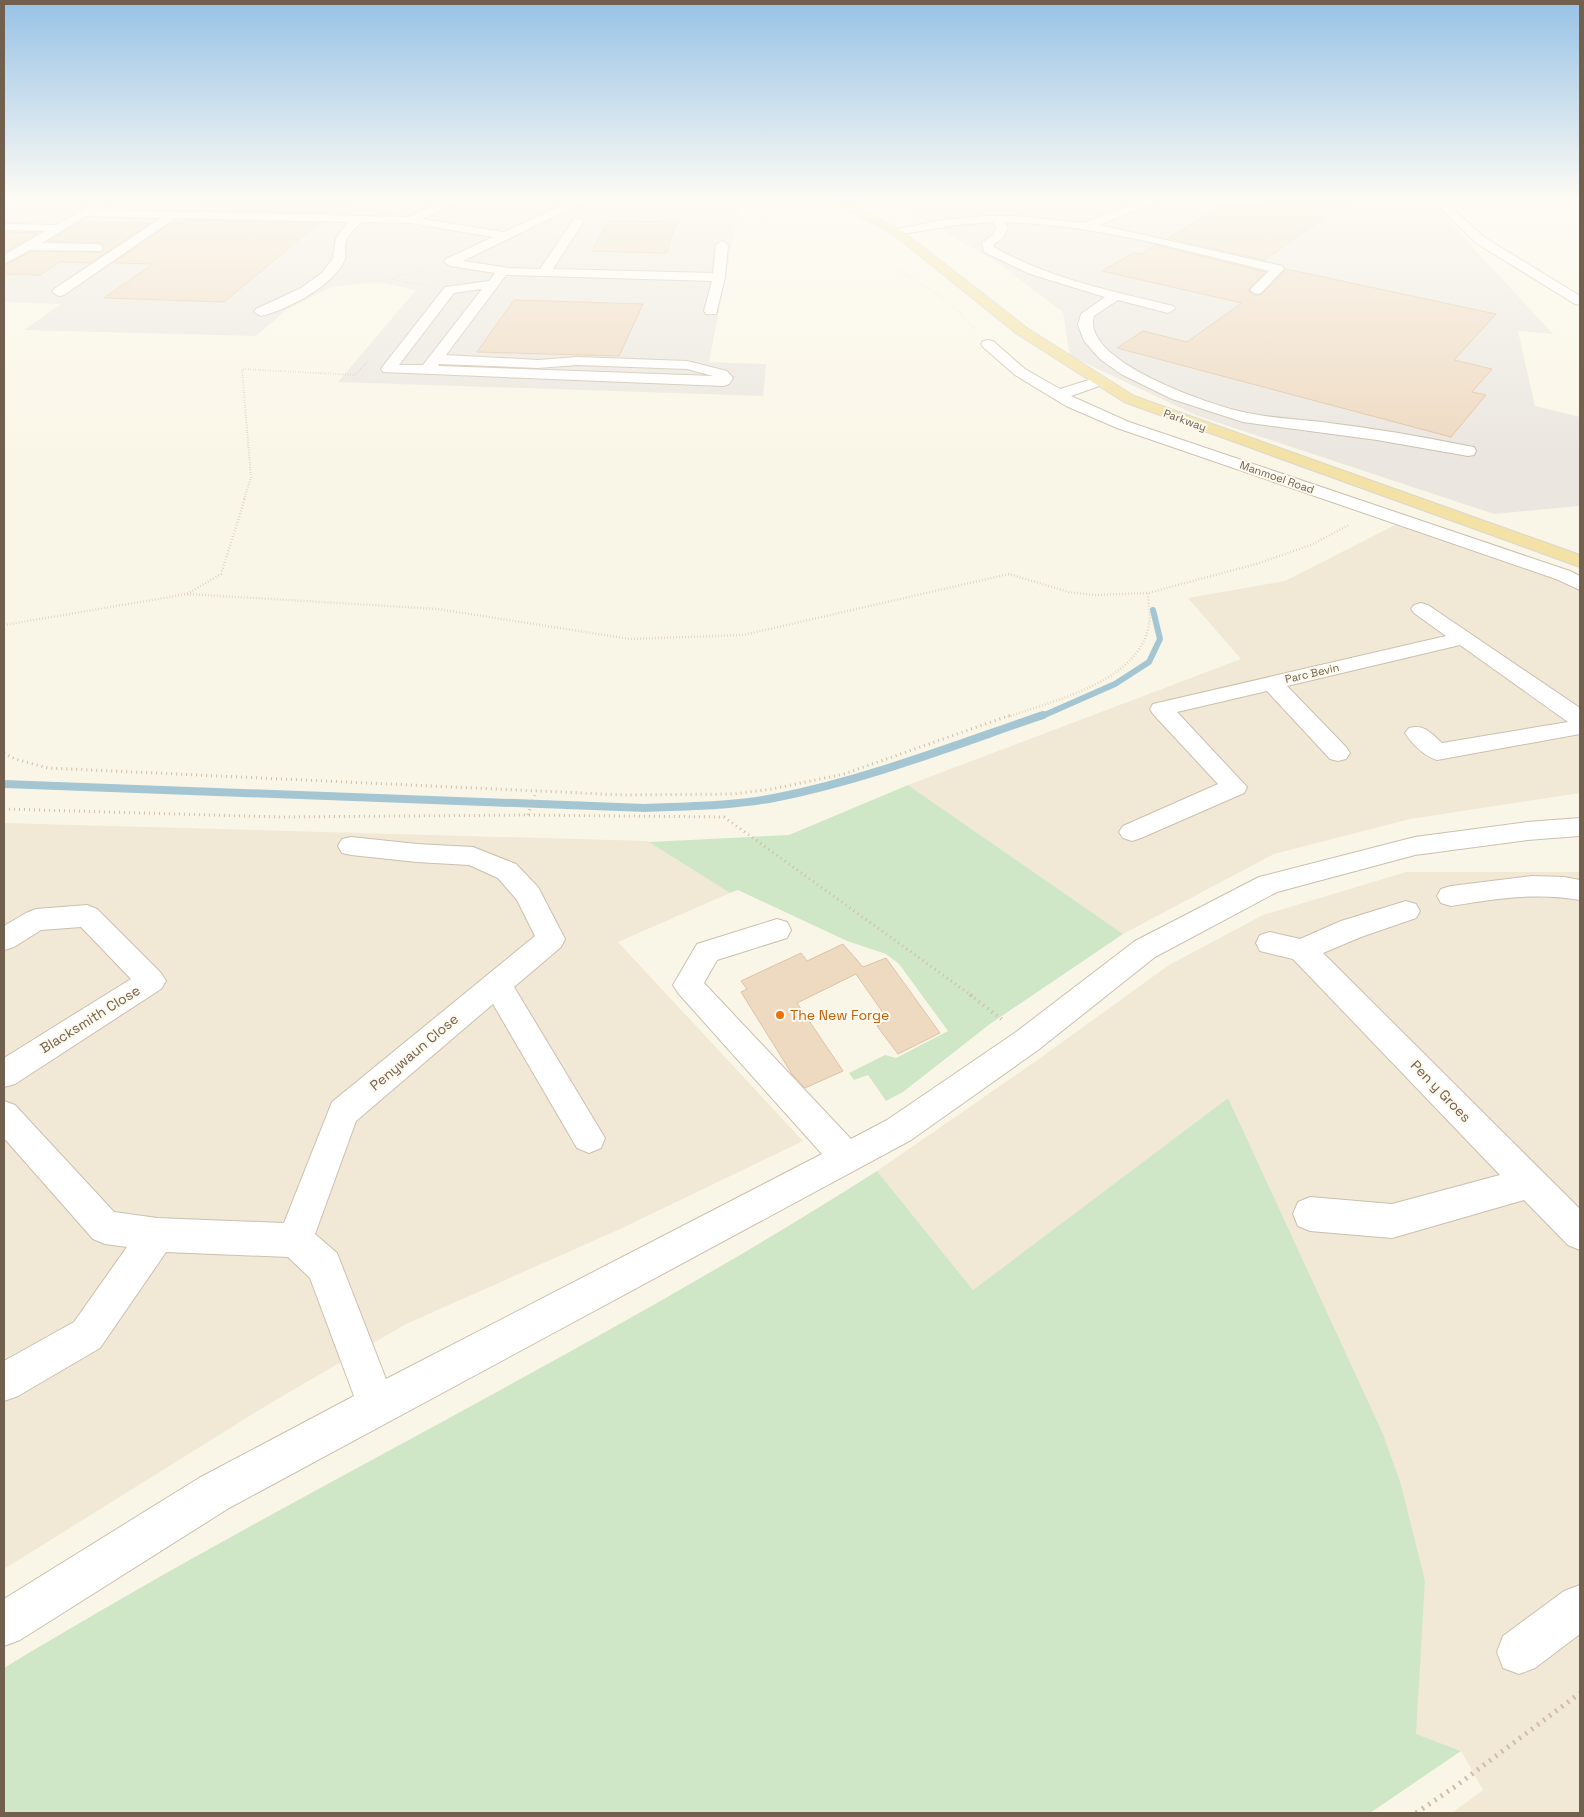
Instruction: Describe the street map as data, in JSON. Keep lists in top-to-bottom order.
{
  "streets": {
    "main road": ["Parkway"],
    "street": [
      "Manmoel Road",
      "Parc Bevin",
      "Blacksmith Close",
      "Penywaun Close",
      "Pen y Groes"
    ]
  },
  "places": ["The New Forge"]
}
